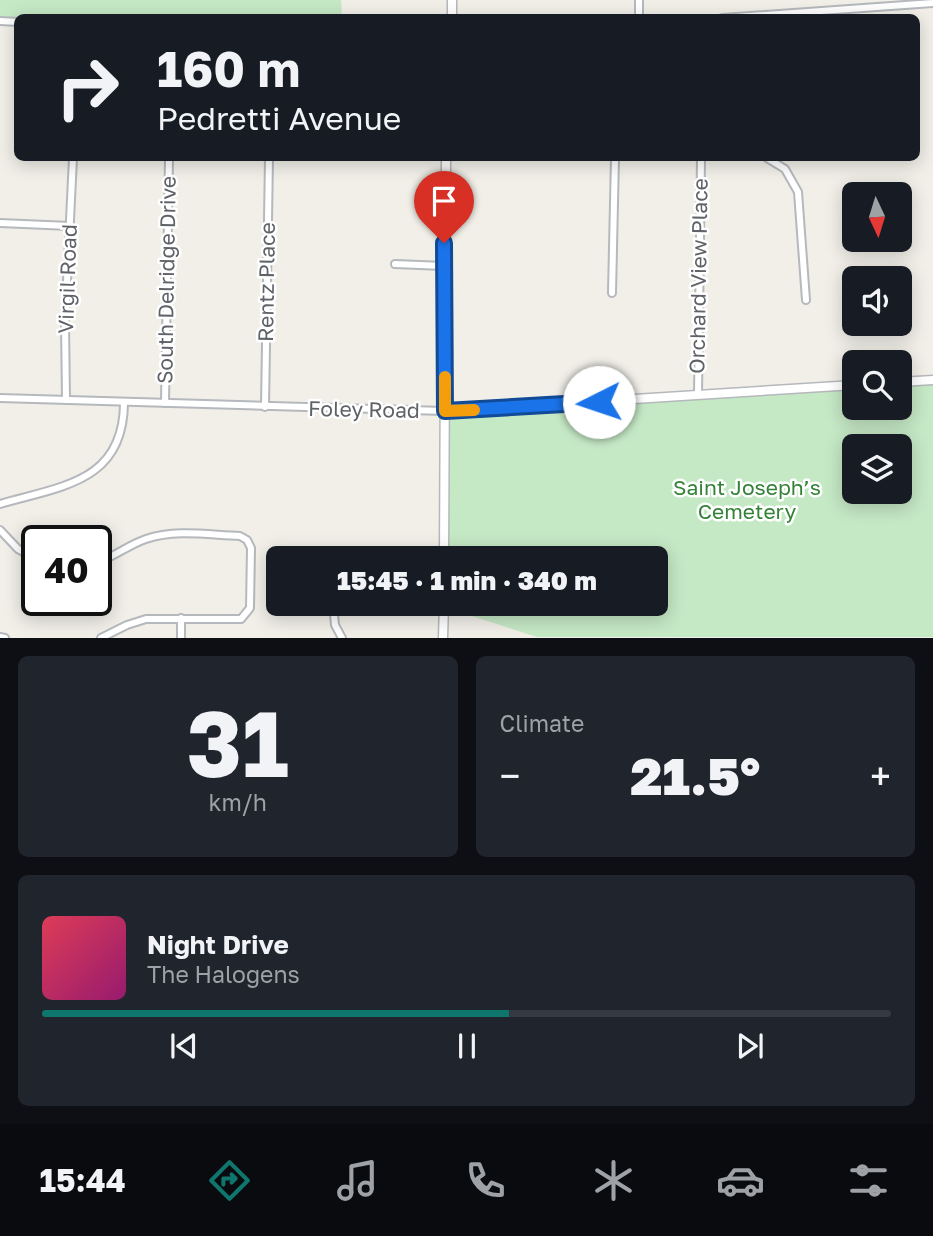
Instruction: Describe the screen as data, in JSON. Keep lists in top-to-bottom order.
{
  "streets": {
    "street": [
      "Orchard View Place",
      "Virgil Road",
      "South Delridge Drive",
      "Rentz Place",
      "Foley Road"
    ]
  },
  "crossings": [
    ["Orchard View Place", "Foley Road"],
    ["Virgil Road", "Foley Road"],
    ["South Delridge Drive", "Foley Road"],
    ["Rentz Place", "Foley Road"]
  ],
  "parks": ["Saint Joseph’s Cemetery"],
  "north": "bottom",
  "page": {
    "turn": ["160 m", "Pedretti Avenue"],
    "limit": "40",
    "trip": "15:45 · 1 min · 340 m",
    "tile": [
      ["31", "km/h"],
      "Climate"
    ],
    "heat": ["−", "21.5°", "+"],
    "song": ["Night Drive", "The Halogens"],
    "tabs": "15:44"
  }
}
